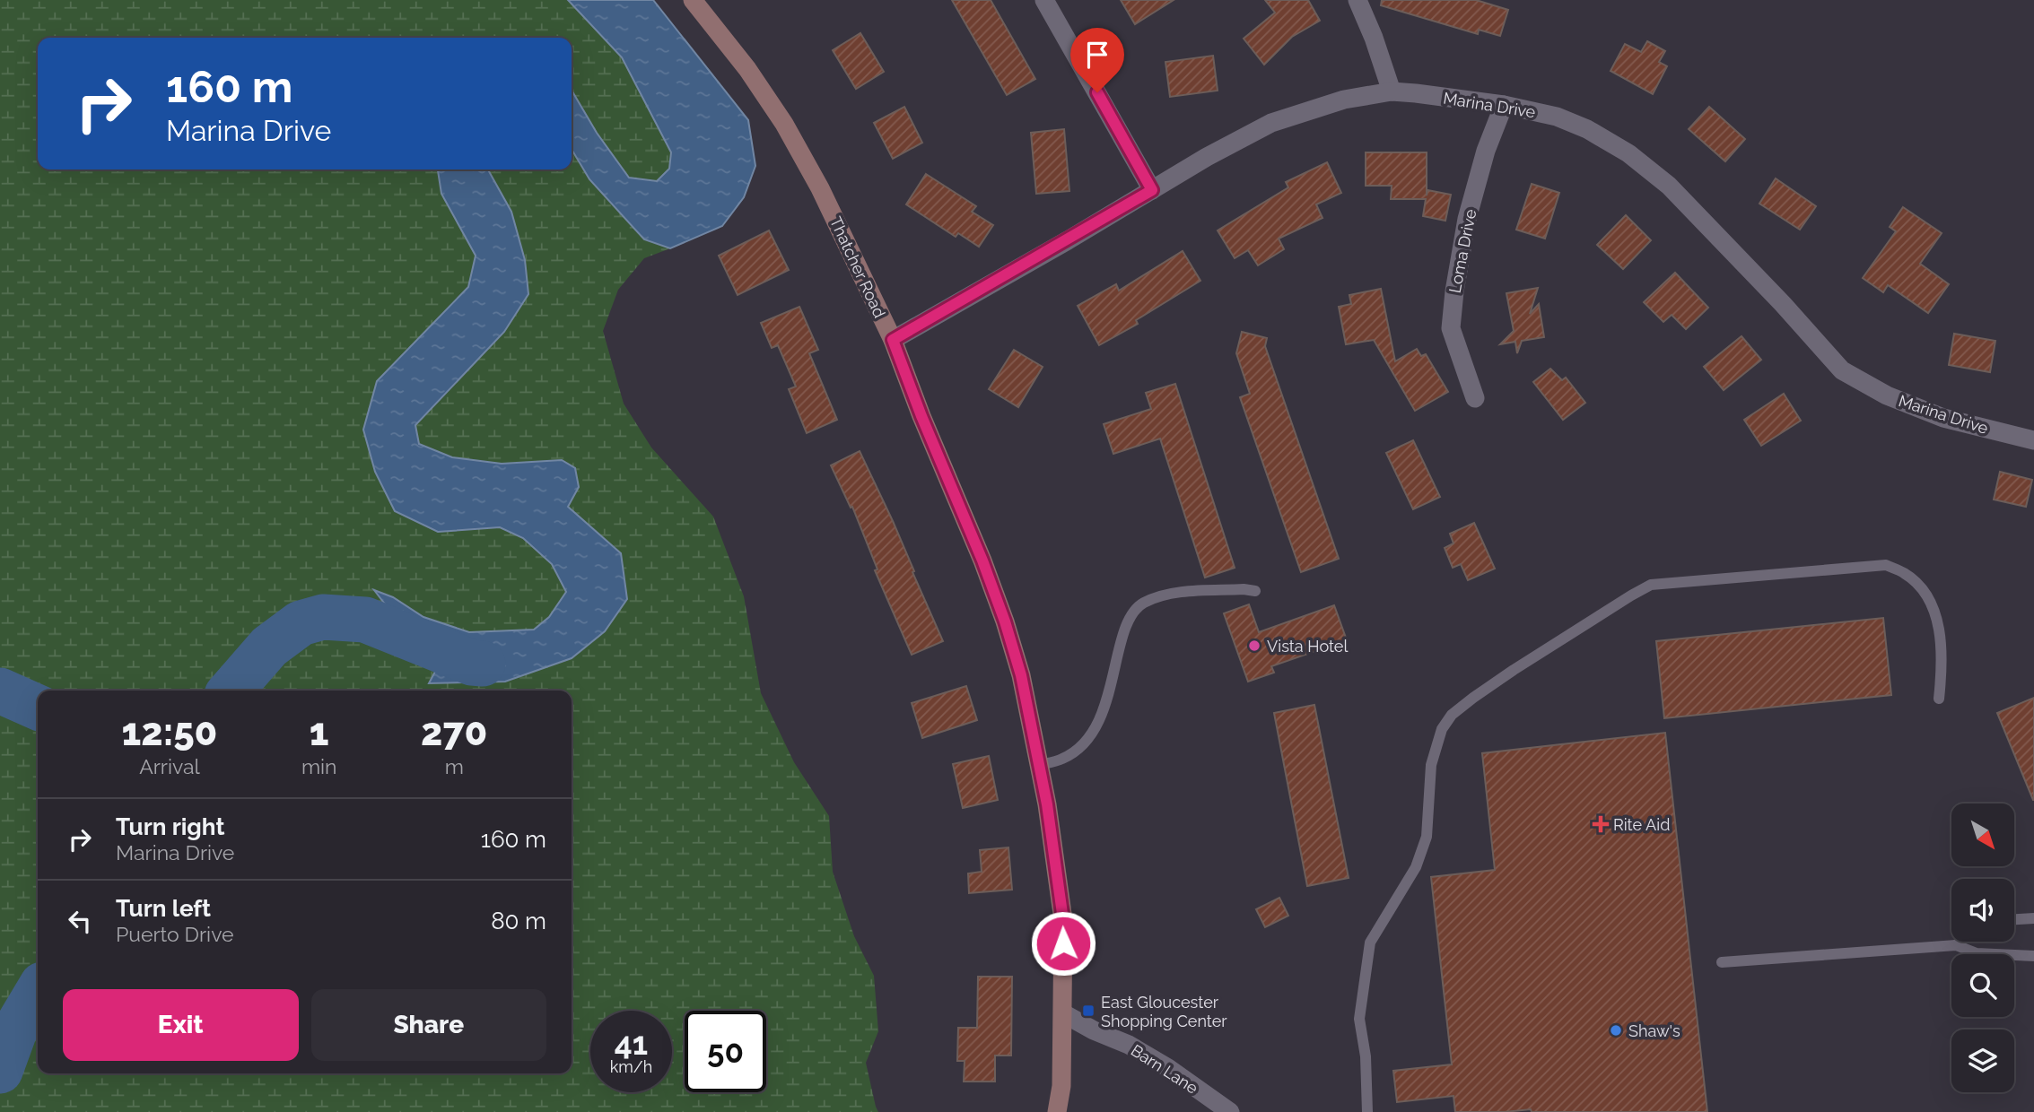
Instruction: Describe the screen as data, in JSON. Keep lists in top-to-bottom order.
{
  "streets": {
    "main road": ["Thatcher Road"],
    "street": ["Marina Drive", "Loma Drive", "Barn Lane"]
  },
  "crossings": [
    ["Marina Drive", "Loma Drive"],
    ["Marina Drive", "Thatcher Road"],
    ["Thatcher Road", "Barn Lane"]
  ],
  "places": {
    "other": ["Vista Hotel", "Shaw's"],
    "health": ["Rite Aid"],
    "transit": ["East Gloucester Shopping Center"]
  },
  "north": "bottom right",
  "page": {
    "turn": ["160 m", "Marina Drive"],
    "eta": [
      "12:50",
      "Arrival",
      "1",
      "min",
      "270",
      "m"
    ],
    "list": [
      {
        "name": "Turn right",
        "note": "Marina Drive",
        "value": "160 m"
      },
      {
        "name": "Turn left",
        "note": "Puerto Drive",
        "value": "80 m"
      }
    ],
    "buttons": ["Exit", "Share"],
    "speed": "41 km/h",
    "limit": "50"
  }
}
